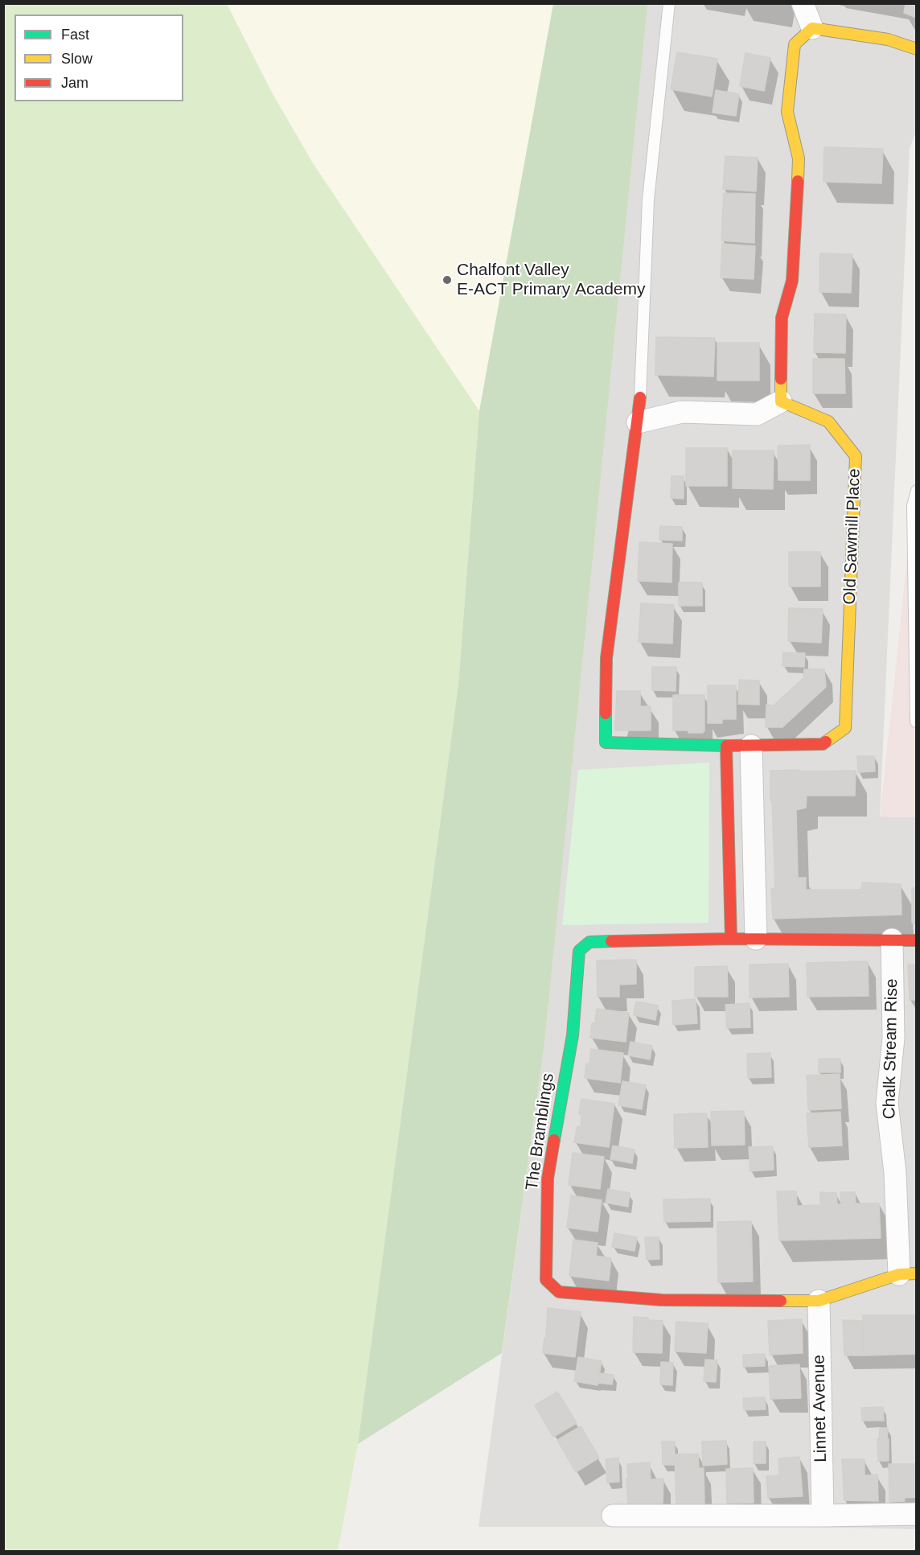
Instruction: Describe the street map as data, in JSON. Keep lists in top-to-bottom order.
{
  "streets": {
    "street": [
      "Old Sawmill Place",
      "Chalk Stream Rise",
      "The Bramblings",
      "Linnet Avenue"
    ]
  },
  "crossings": [
    ["Chalk Stream Rise", "The Bramblings"],
    ["The Bramblings", "Linnet Avenue"]
  ],
  "places": ["Chalfont Valley E-ACT Primary Academy"],
  "legend": ["Fast", "Slow", "Jam"]
}
